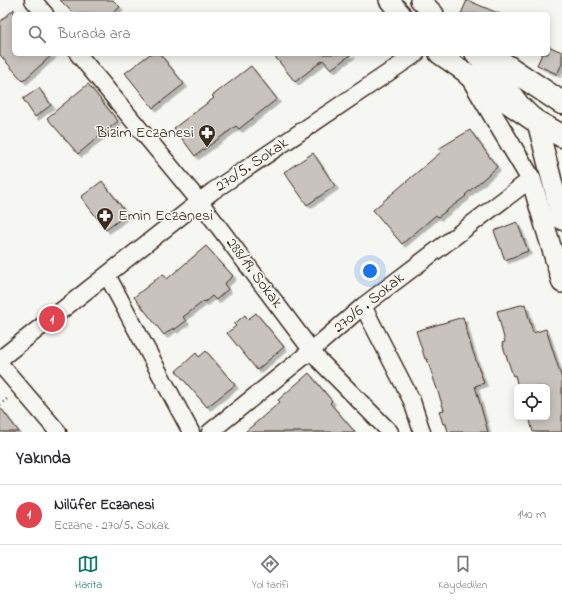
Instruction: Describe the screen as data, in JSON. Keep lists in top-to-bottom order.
{
  "streets": {
    "street": ["270/5. Sokak", "288/19. Sokak", "270/6 . Sokak"]
  },
  "crossings": [
    ["270/5. Sokak", "288/19. Sokak"],
    ["288/19. Sokak", "270/6 . Sokak"]
  ],
  "places": {
    "pharmacy": ["Bizim Eczanesi", "Emin Eczanesi"]
  },
  "page": {
    "search": "Burada ara",
    "pins": "1",
    "heading": "Yakında",
    "list": [
      {
        "mark": "1",
        "name": "Nilüfer Eczanesi",
        "note": "Eczane · 270/5. Sokak",
        "value": "140 m"
      }
    ],
    "nav": ["Harita", "Yol tarifi", "Kaydedilen"]
  }
}
